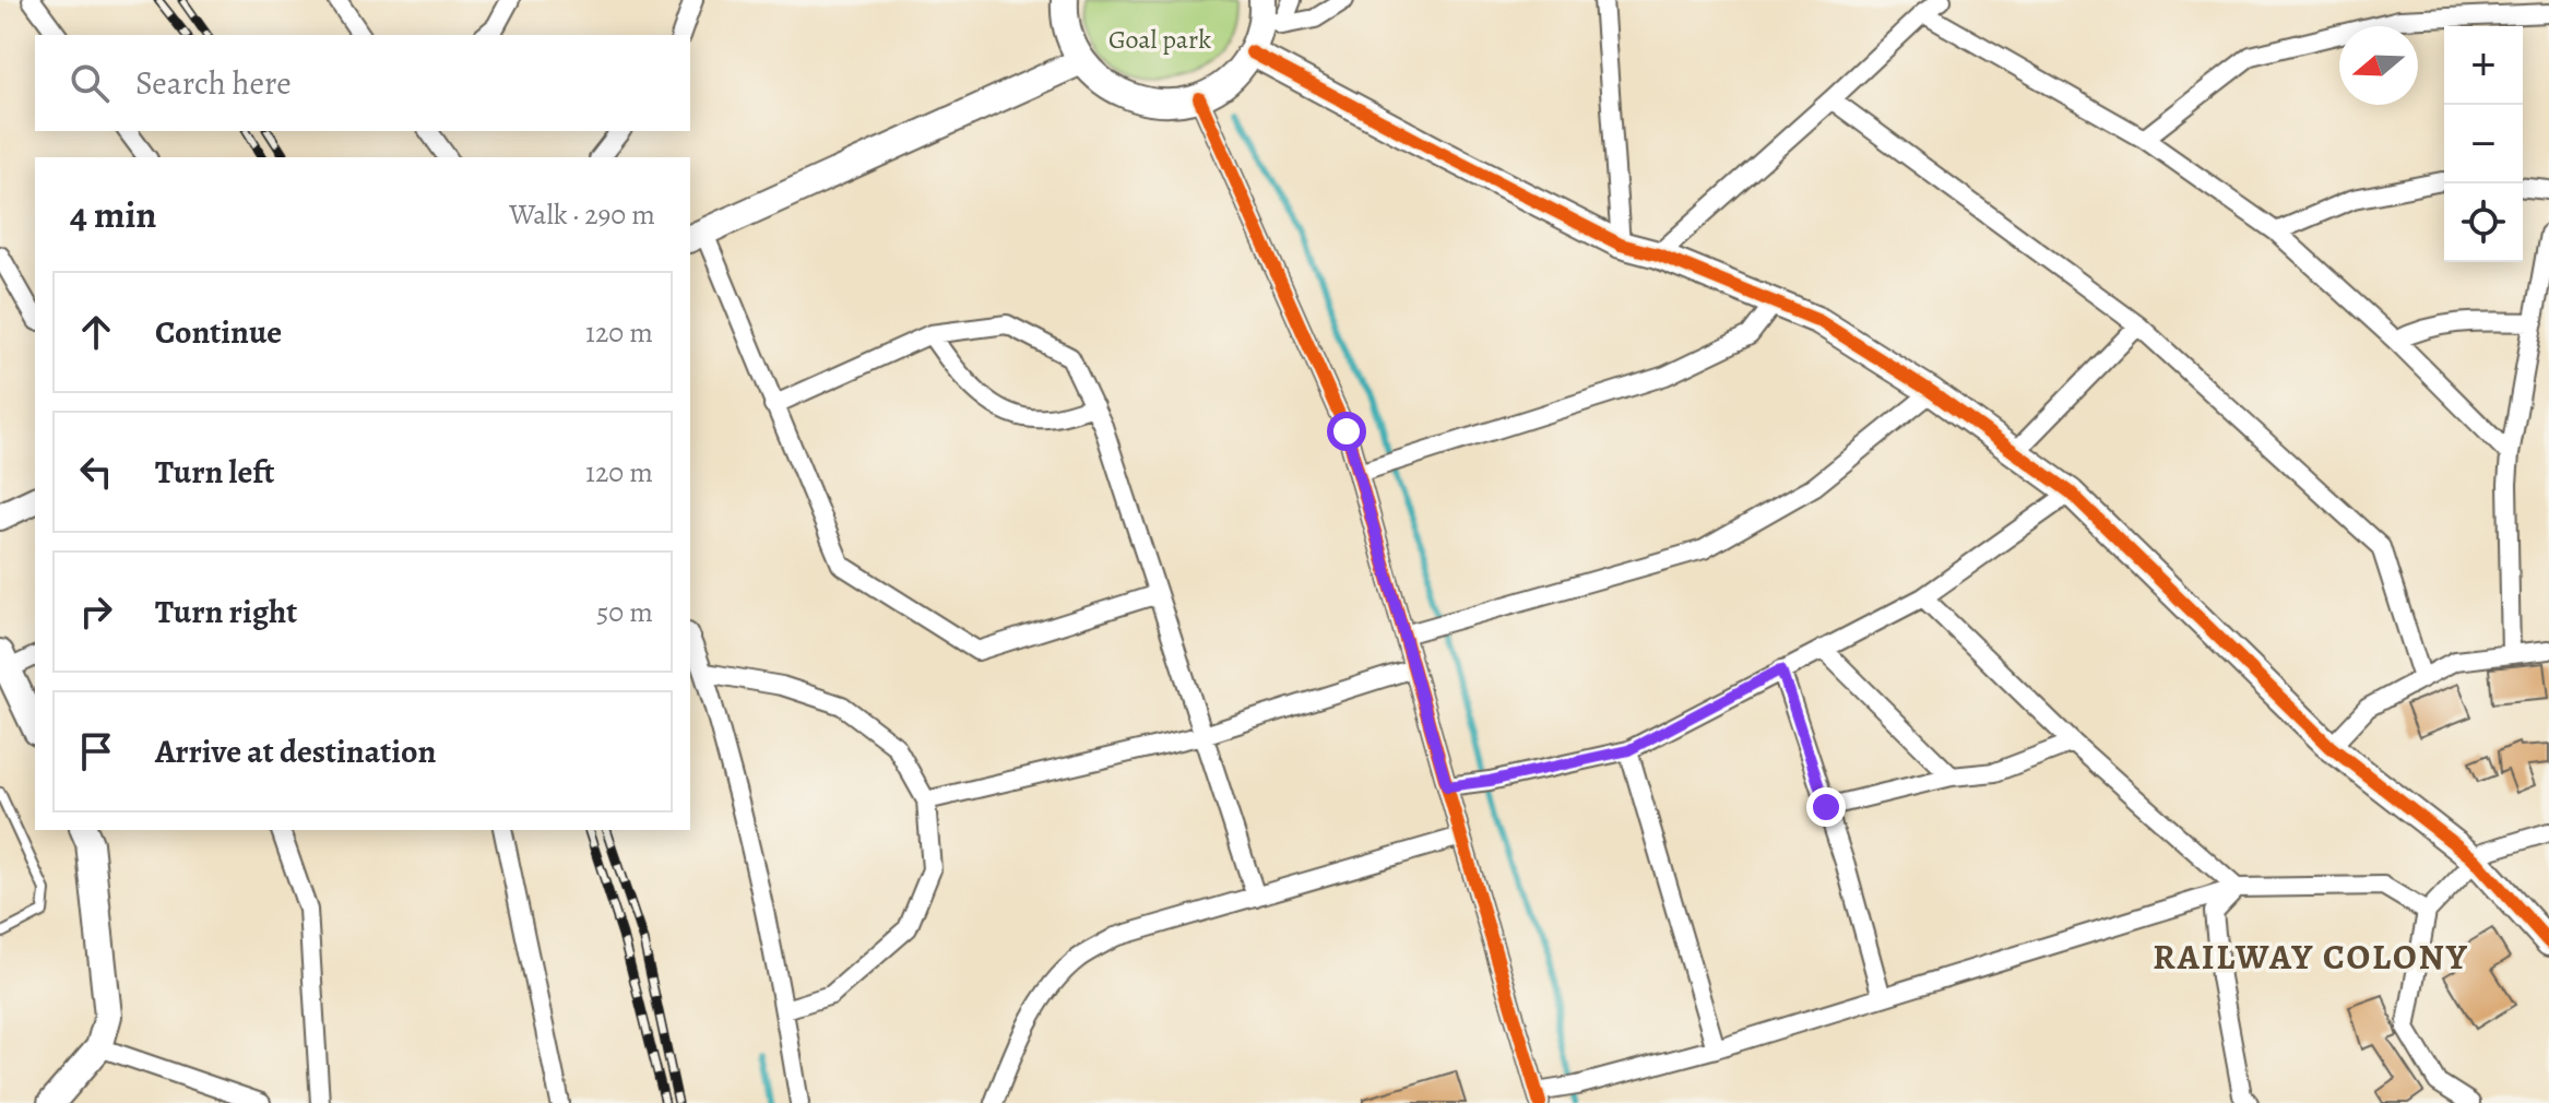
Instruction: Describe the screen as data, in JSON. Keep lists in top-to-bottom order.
{
  "districts": ["RAILWAY COLONY"],
  "parks": ["Goal park"],
  "north": "left",
  "page": {
    "map_buttons": ["+", "−"],
    "search": "Search here",
    "heading": ["4 min", "Walk · 290 m"],
    "list": [
      ["Continue", "120 m"],
      ["Turn left", "120 m"],
      ["Turn right", "50 m"],
      "Arrive at destination"
    ]
  }
}
